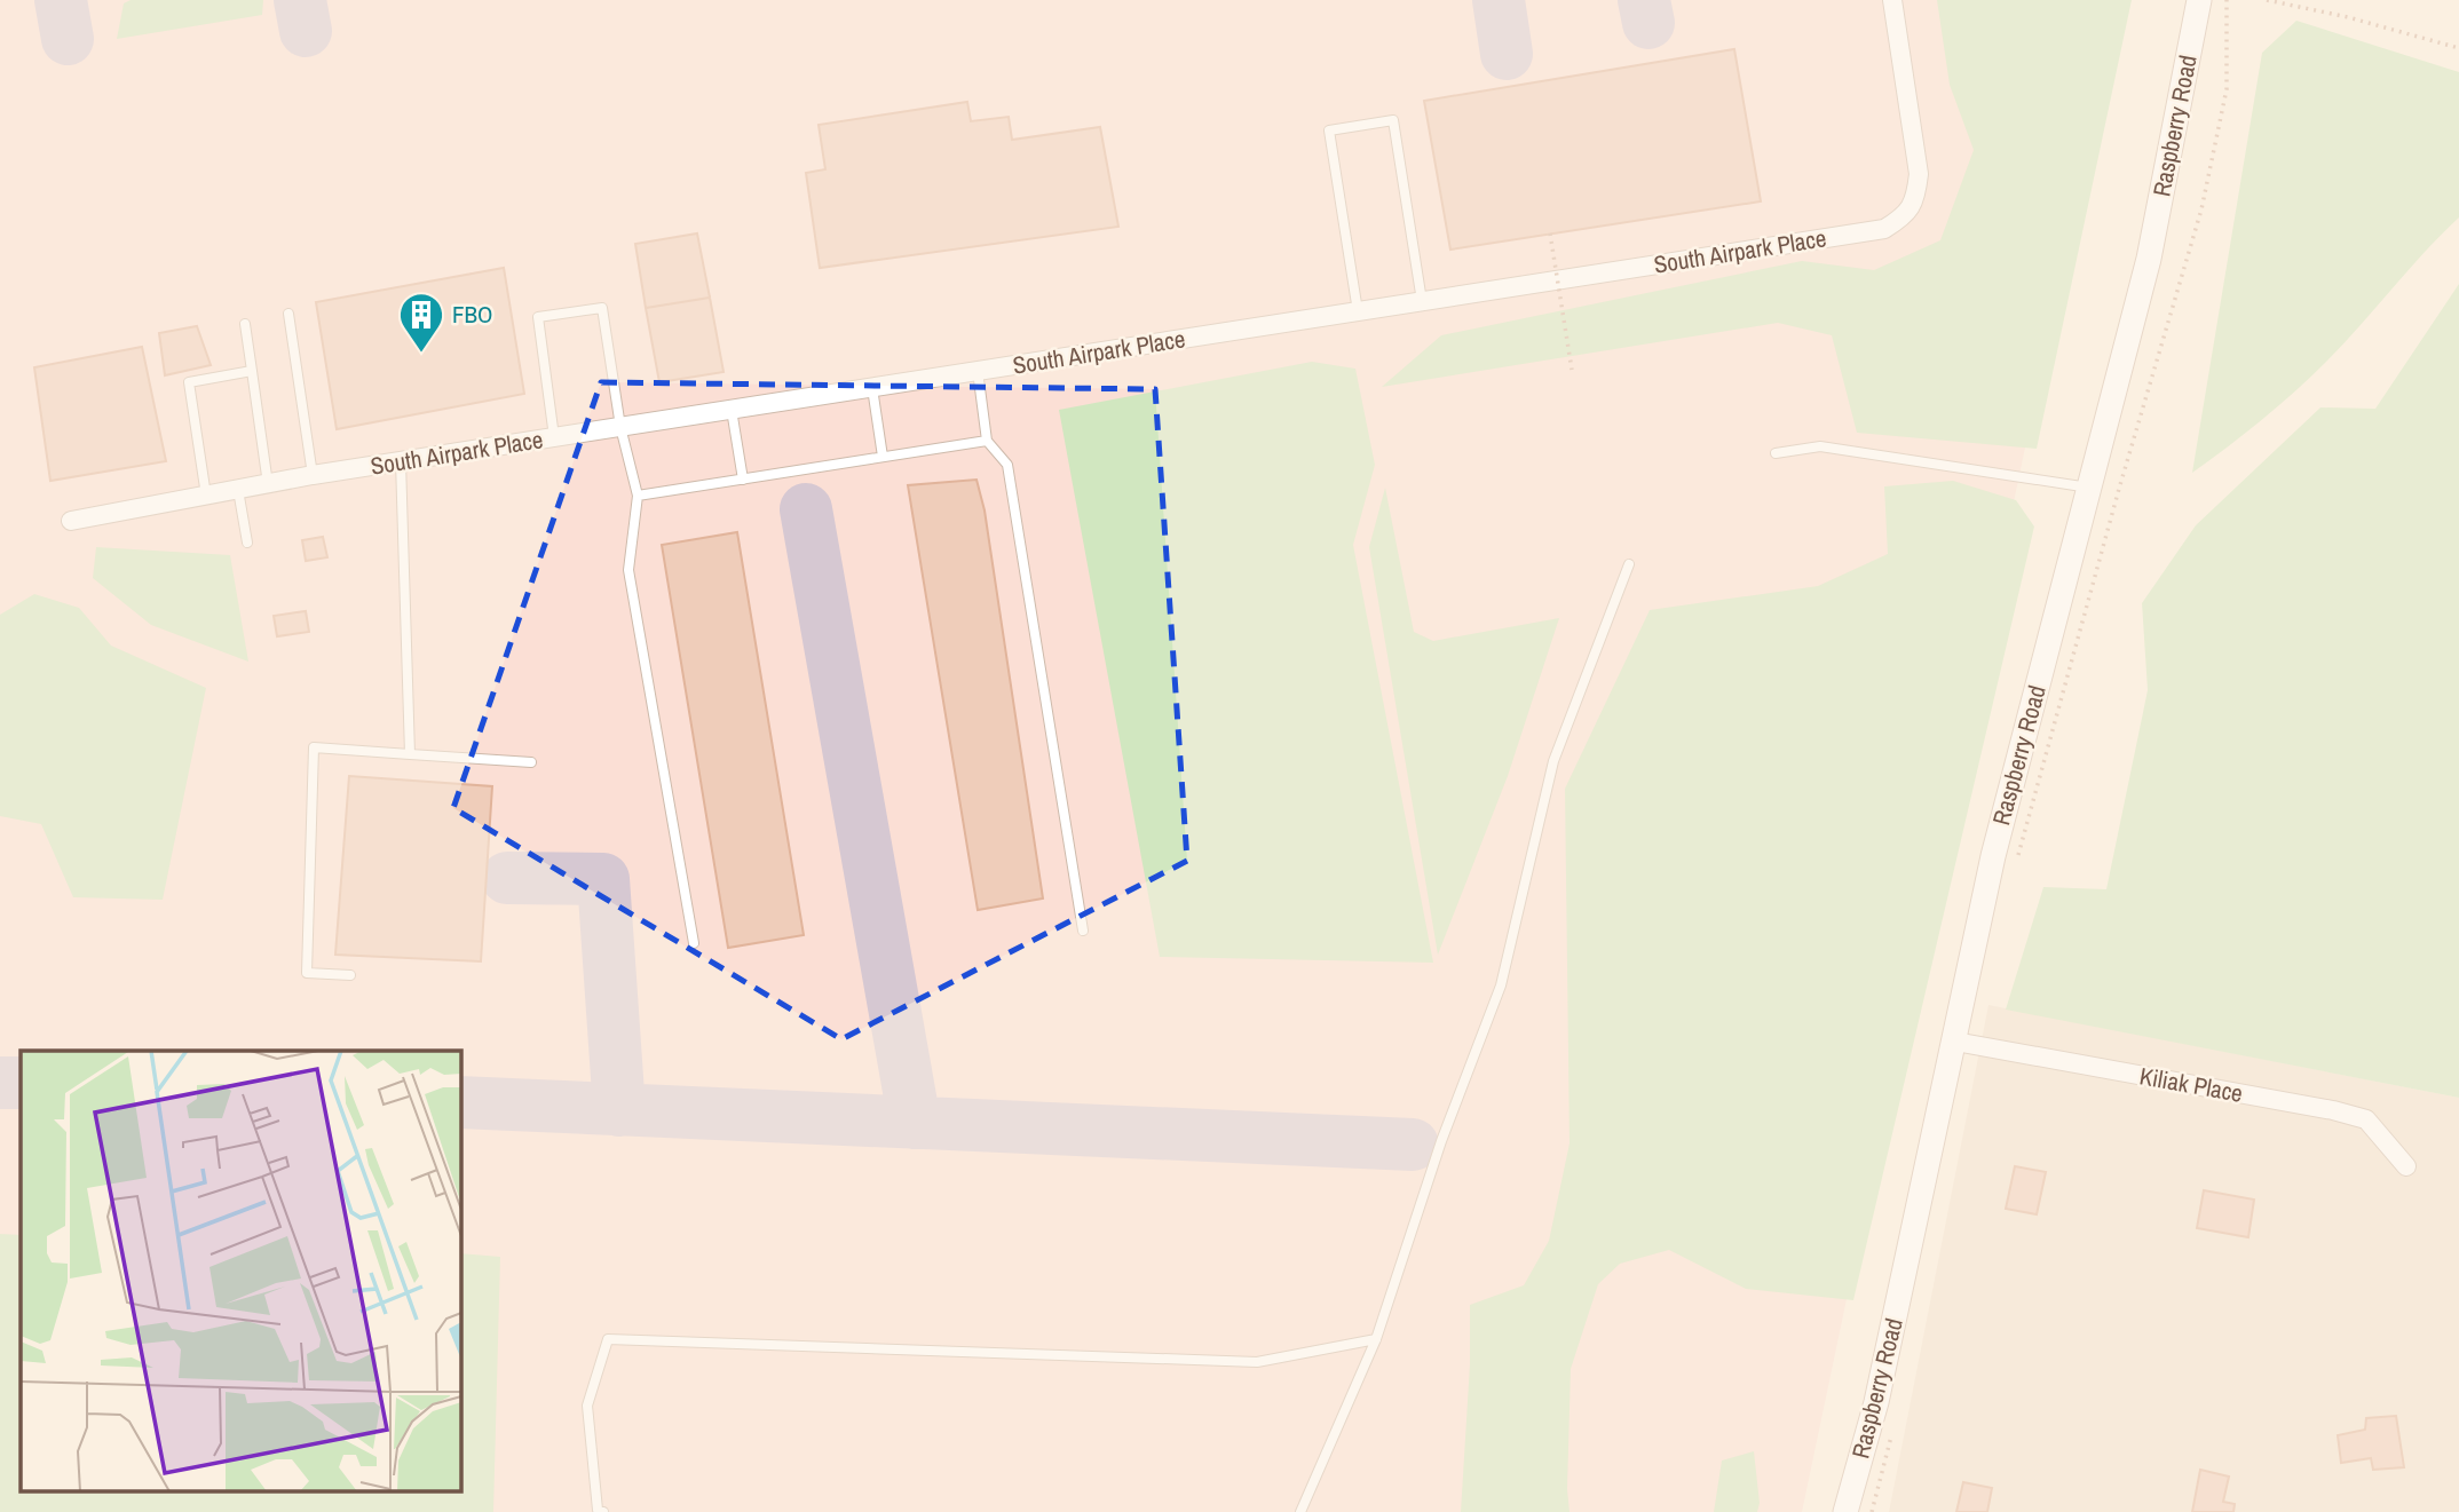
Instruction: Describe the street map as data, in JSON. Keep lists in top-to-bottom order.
{
  "streets": {
    "street": ["Raspberry Road", "South Airpark Place", "Kiliak Place"]
  },
  "crossings": [
    ["Raspberry Road", "Kiliak Place"]
  ],
  "places": {
    "building": ["FBO"]
  }
}
